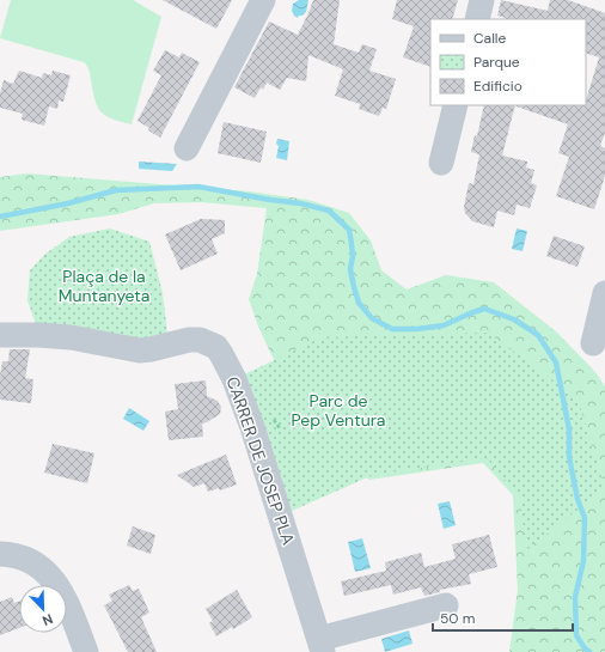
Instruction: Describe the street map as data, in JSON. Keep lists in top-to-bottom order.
{
  "streets": {
    "street": ["CARRER DE JOSEP PLA"]
  },
  "parks": ["Plaça de la Muntanyeta", "Parc de Pep Ventura"],
  "legend": ["Calle", "Parque", "Edificio"],
  "scale_bar": "50 m",
  "north": "bottom right"
}
